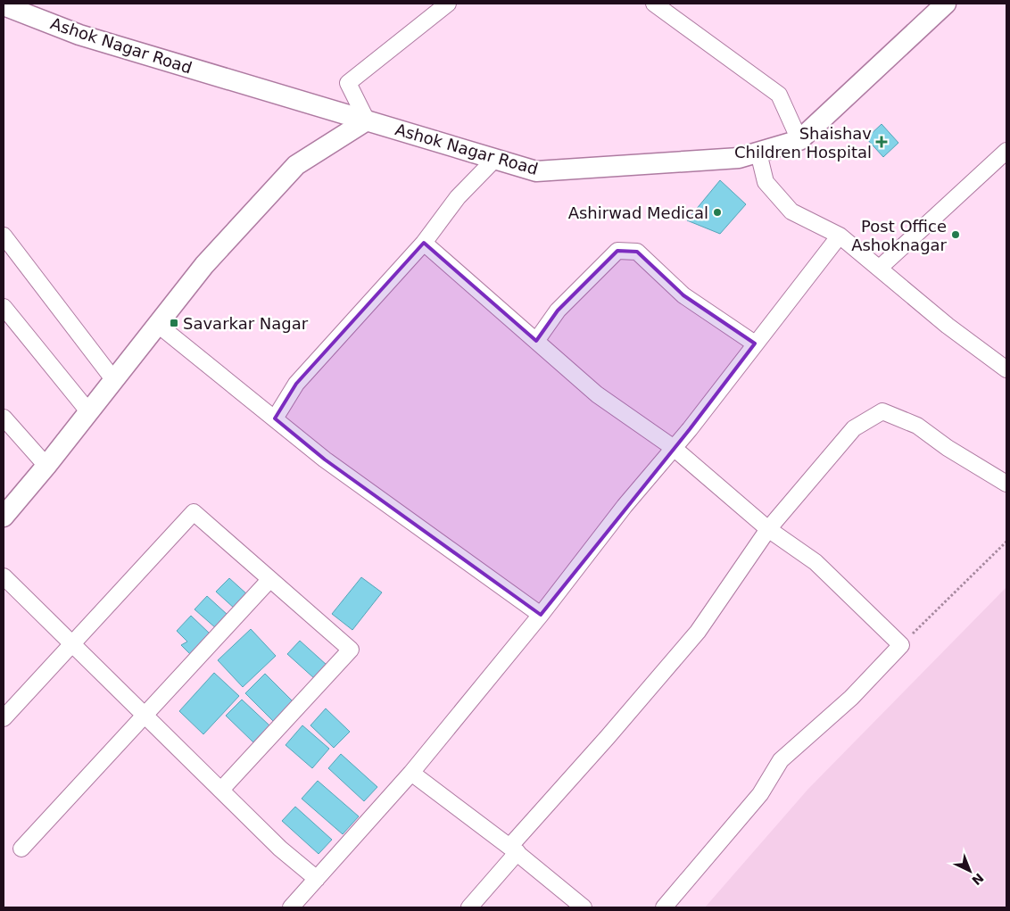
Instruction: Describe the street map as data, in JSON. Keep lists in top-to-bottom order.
{
  "streets": {
    "street": ["Ashok Nagar Road"]
  },
  "places": {
    "health": ["Shaishav Children Hospital"],
    "other": ["Ashirwad Medical", "Post Office Ashoknagar"],
    "transit": ["Savarkar Nagar"]
  },
  "north": "bottom right"
}
